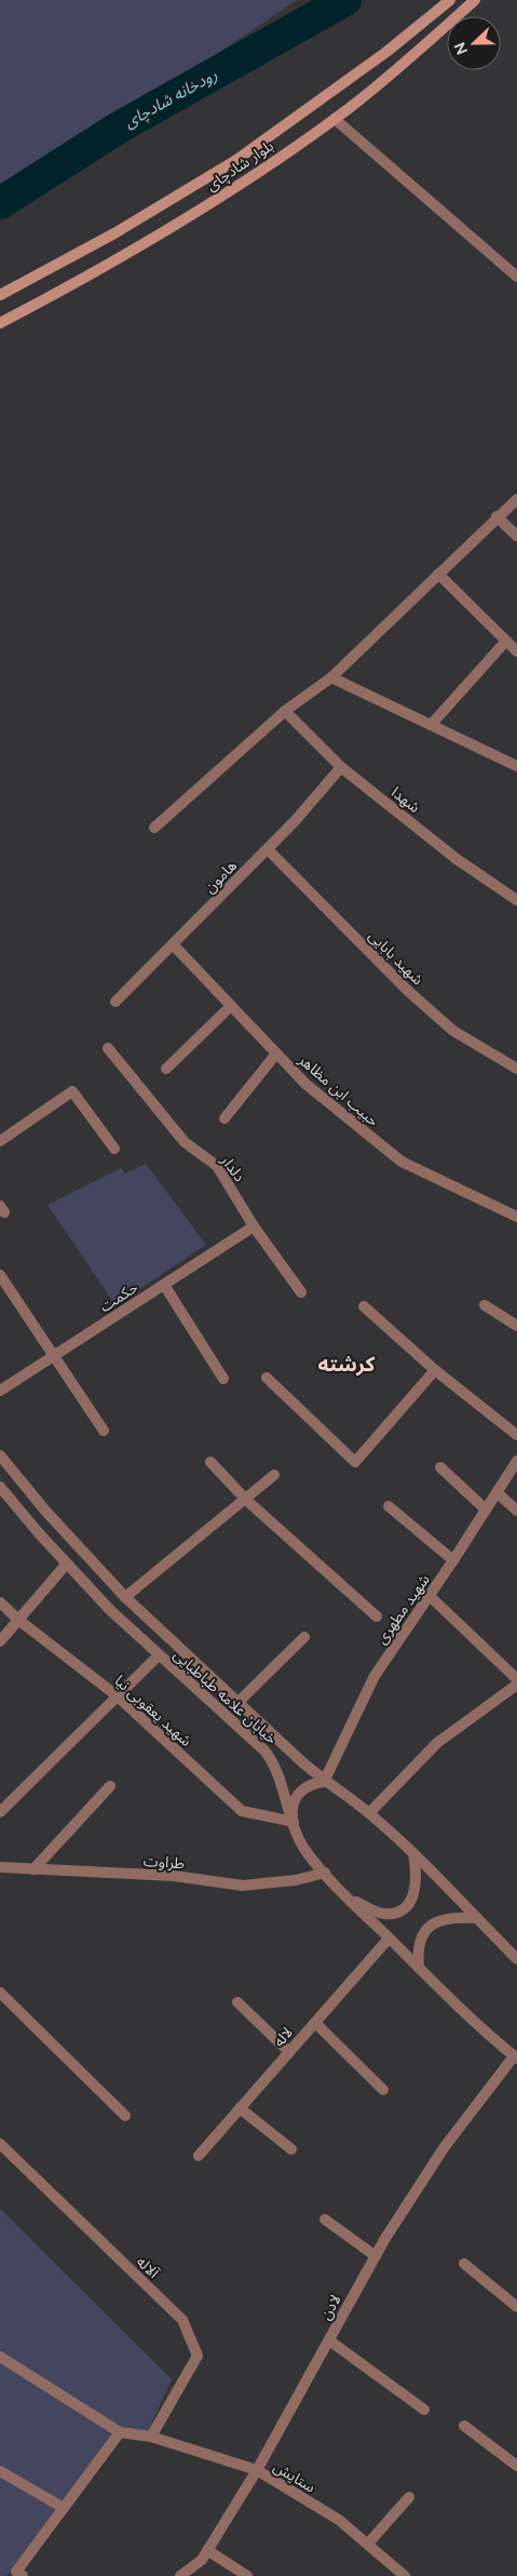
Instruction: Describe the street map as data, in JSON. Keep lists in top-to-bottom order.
{
  "streets": {
    "main road": ["بلوار شادچای"],
    "street": [
      "شهدا",
      "هامون",
      "شهید بابایی",
      "حبیب ابن مظاهر",
      "دلدار",
      "حکمت",
      "شهید مطهری",
      "خیابان علامه طباطبایی",
      "شهید یعقوبی نیا",
      "طراوت",
      "لاله",
      "آلاله",
      "لادن",
      "ستایش"
    ]
  },
  "crossings": [
    ["شهدا", "هامون"],
    ["هامون", "شهید بابایی"],
    ["هامون", "حبیب ابن مظاهر"],
    ["دلدار", "حکمت"],
    ["شهید مطهری", "خیابان علامه طباطبایی"],
    ["خیابان علامه طباطبایی", "شهید یعقوبی نیا"],
    ["خیابان علامه طباطبایی", "طراوت"],
    ["خیابان علامه طباطبایی", "لاله"],
    ["خیابان علامه طباطبایی", "لادن"],
    ["آلاله", "ستایش"],
    ["لادن", "ستایش"]
  ],
  "districts": ["کرشته"],
  "water": ["رودخانه شادچای"],
  "north": "left"
}
